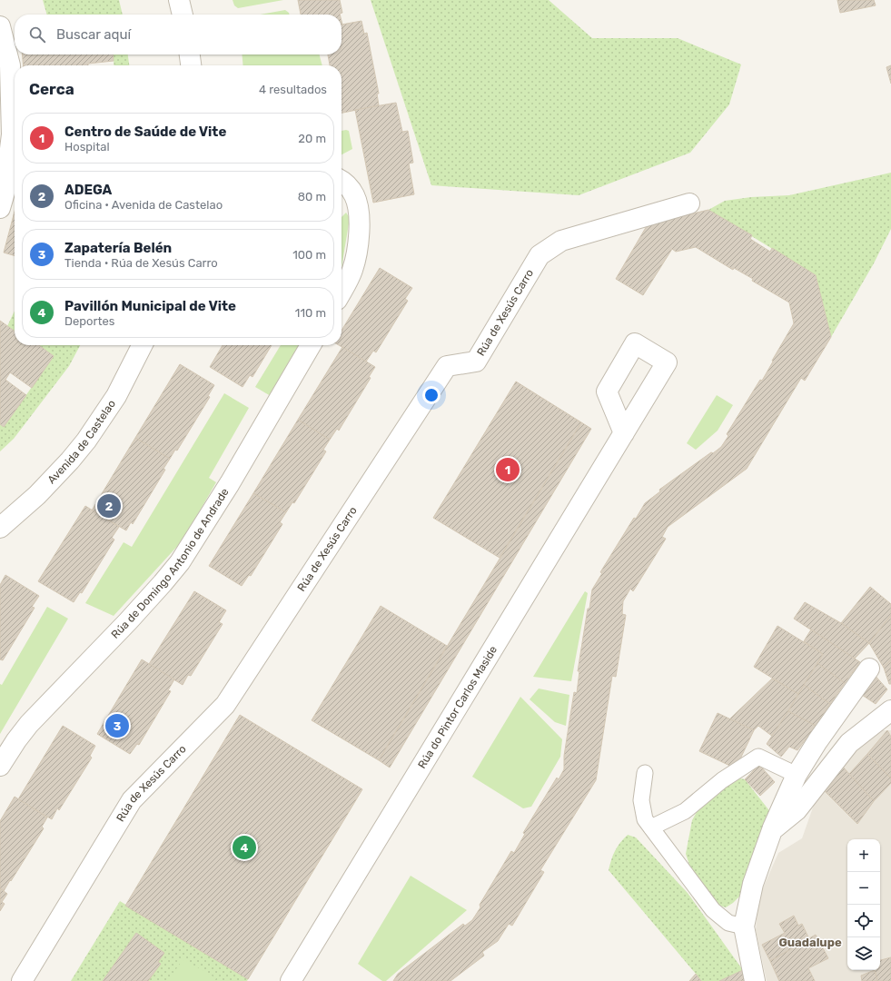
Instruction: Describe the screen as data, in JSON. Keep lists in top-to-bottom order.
{
  "streets": {
    "street": [
      "Rúa de Xesús Carro",
      "Avenida de Castelao",
      "Rúa de Domingo Antonio de Andrade",
      "Rúa do Pintor Carlos Maside"
    ]
  },
  "districts": ["Guadalupe"],
  "page": {
    "search": "Buscar aquí",
    "heading": ["Cerca", "4 resultados"],
    "list": [
      {
        "mark": "1",
        "name": "Centro de Saúde de Vite",
        "note": "Hospital",
        "value": "20 m"
      },
      {
        "mark": "2",
        "name": "ADEGA",
        "note": "Oficina · Avenida de Castelao",
        "value": "80 m"
      },
      {
        "mark": "3",
        "name": "Zapatería Belén",
        "note": "Tienda · Rúa de Xesús Carro",
        "value": "100 m"
      },
      {
        "mark": "4",
        "name": "Pavillón Municipal de Vite",
        "note": "Deportes",
        "value": "110 m"
      }
    ],
    "pins": [
      "1",
      "2",
      "3",
      "4"
    ],
    "map_buttons": ["+", "−"]
  }
}
